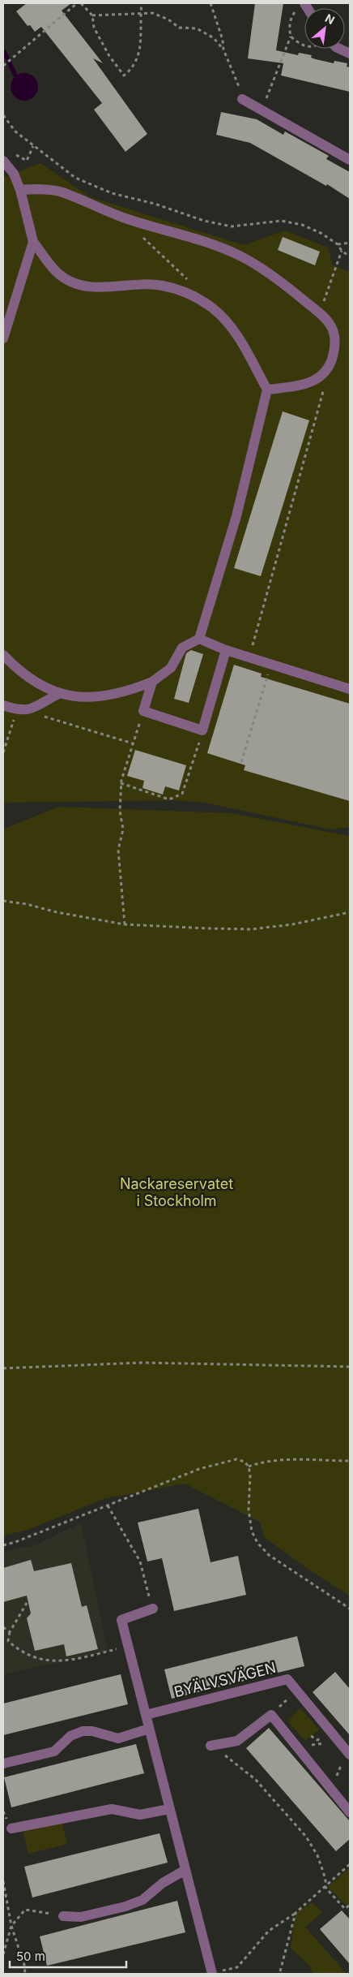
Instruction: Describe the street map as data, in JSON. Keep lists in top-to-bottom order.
{
  "streets": {
    "street": ["BYÄLVSVÄGEN"]
  },
  "parks": ["Nackareservatet i Stockholm"],
  "scale_bar": "50 m",
  "north": "top right"
}
